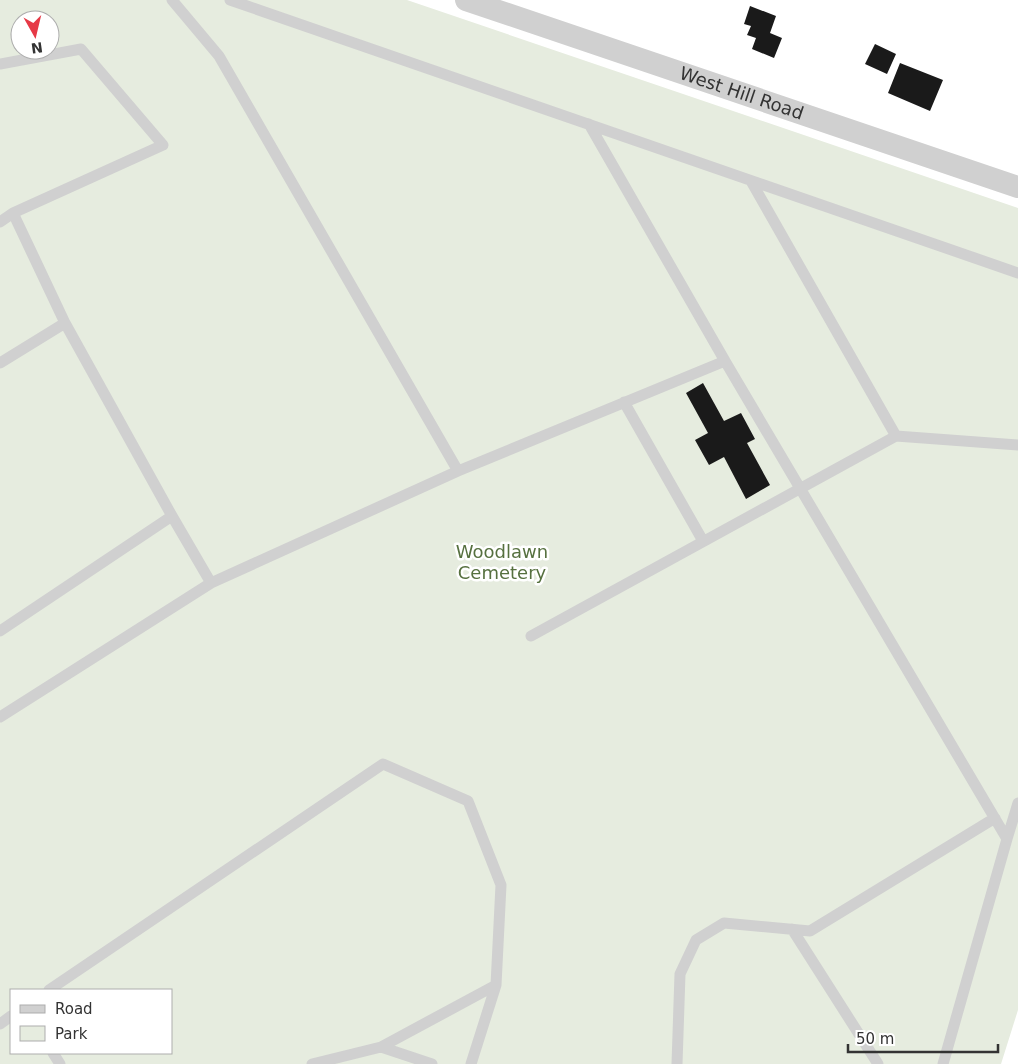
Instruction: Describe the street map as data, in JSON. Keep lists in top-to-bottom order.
{
  "streets": {
    "street": ["West Hill Road"]
  },
  "parks": ["Woodlawn Cemetery"],
  "legend": ["Road", "Park"],
  "scale_bar": "50 m",
  "north": "bottom"
}
